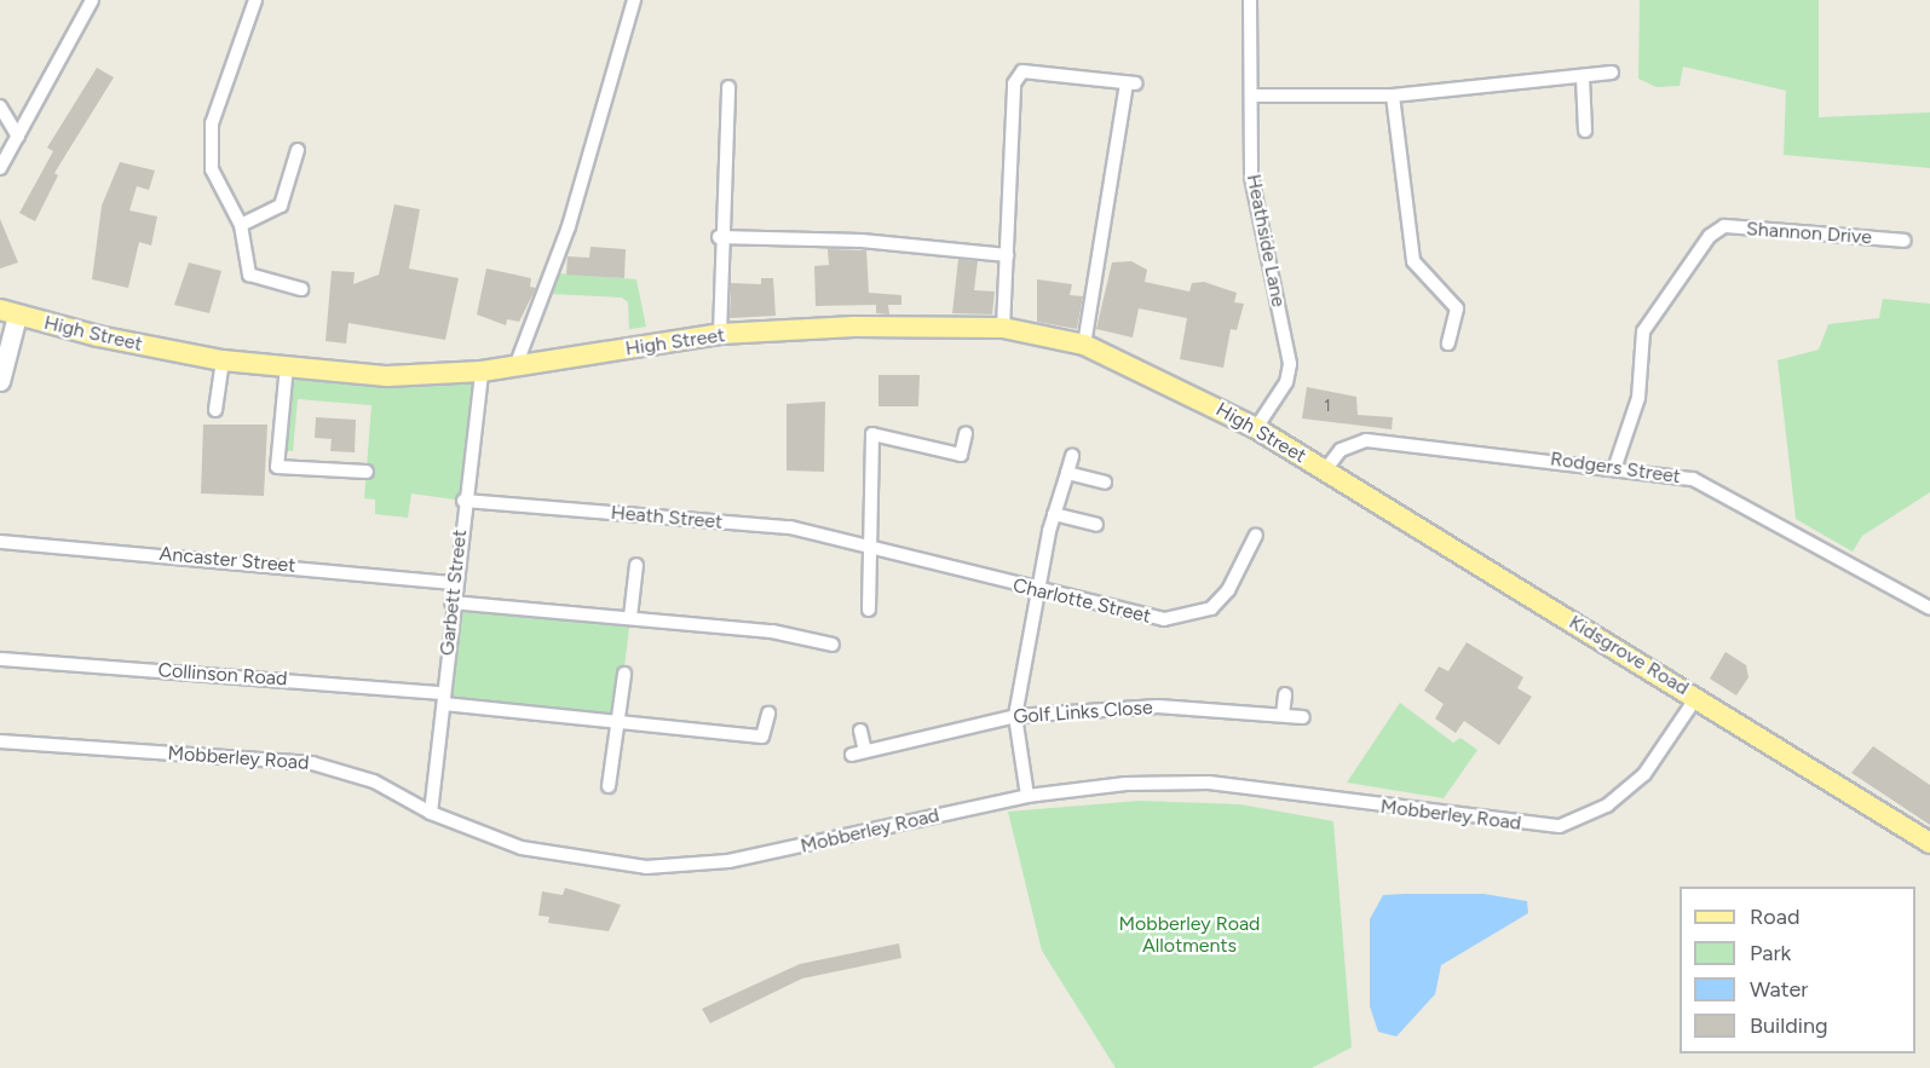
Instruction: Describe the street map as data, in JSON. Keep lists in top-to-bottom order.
{
  "streets": {
    "main road": ["High Street", "Kidsgrove Road"],
    "street": [
      "Shannon Drive",
      "Heathside Lane",
      "Rodgers Street",
      "Heath Street",
      "Ancaster Street",
      "Garbett Street",
      "Charlotte Street",
      "Collinson Road",
      "Golf Links Close",
      "Mobberley Road"
    ]
  },
  "crossings": [
    ["Shannon Drive", "Rodgers Street"],
    ["Heathside Lane", "High Street"],
    ["High Street", "Rodgers Street"],
    ["High Street", "Garbett Street"],
    ["High Street", "Kidsgrove Road"],
    ["Rodgers Street", "Kidsgrove Road"],
    ["Heath Street", "Garbett Street"],
    ["Heath Street", "Charlotte Street"],
    ["Ancaster Street", "Garbett Street"],
    ["Garbett Street", "Collinson Road"],
    ["Garbett Street", "Mobberley Road"],
    ["Kidsgrove Road", "Mobberley Road"]
  ],
  "parks": ["Mobberley Road Allotments"],
  "house_numbers": ["1"],
  "legend": [
    "Road",
    "Park",
    "Water",
    "Building"
  ]
}
